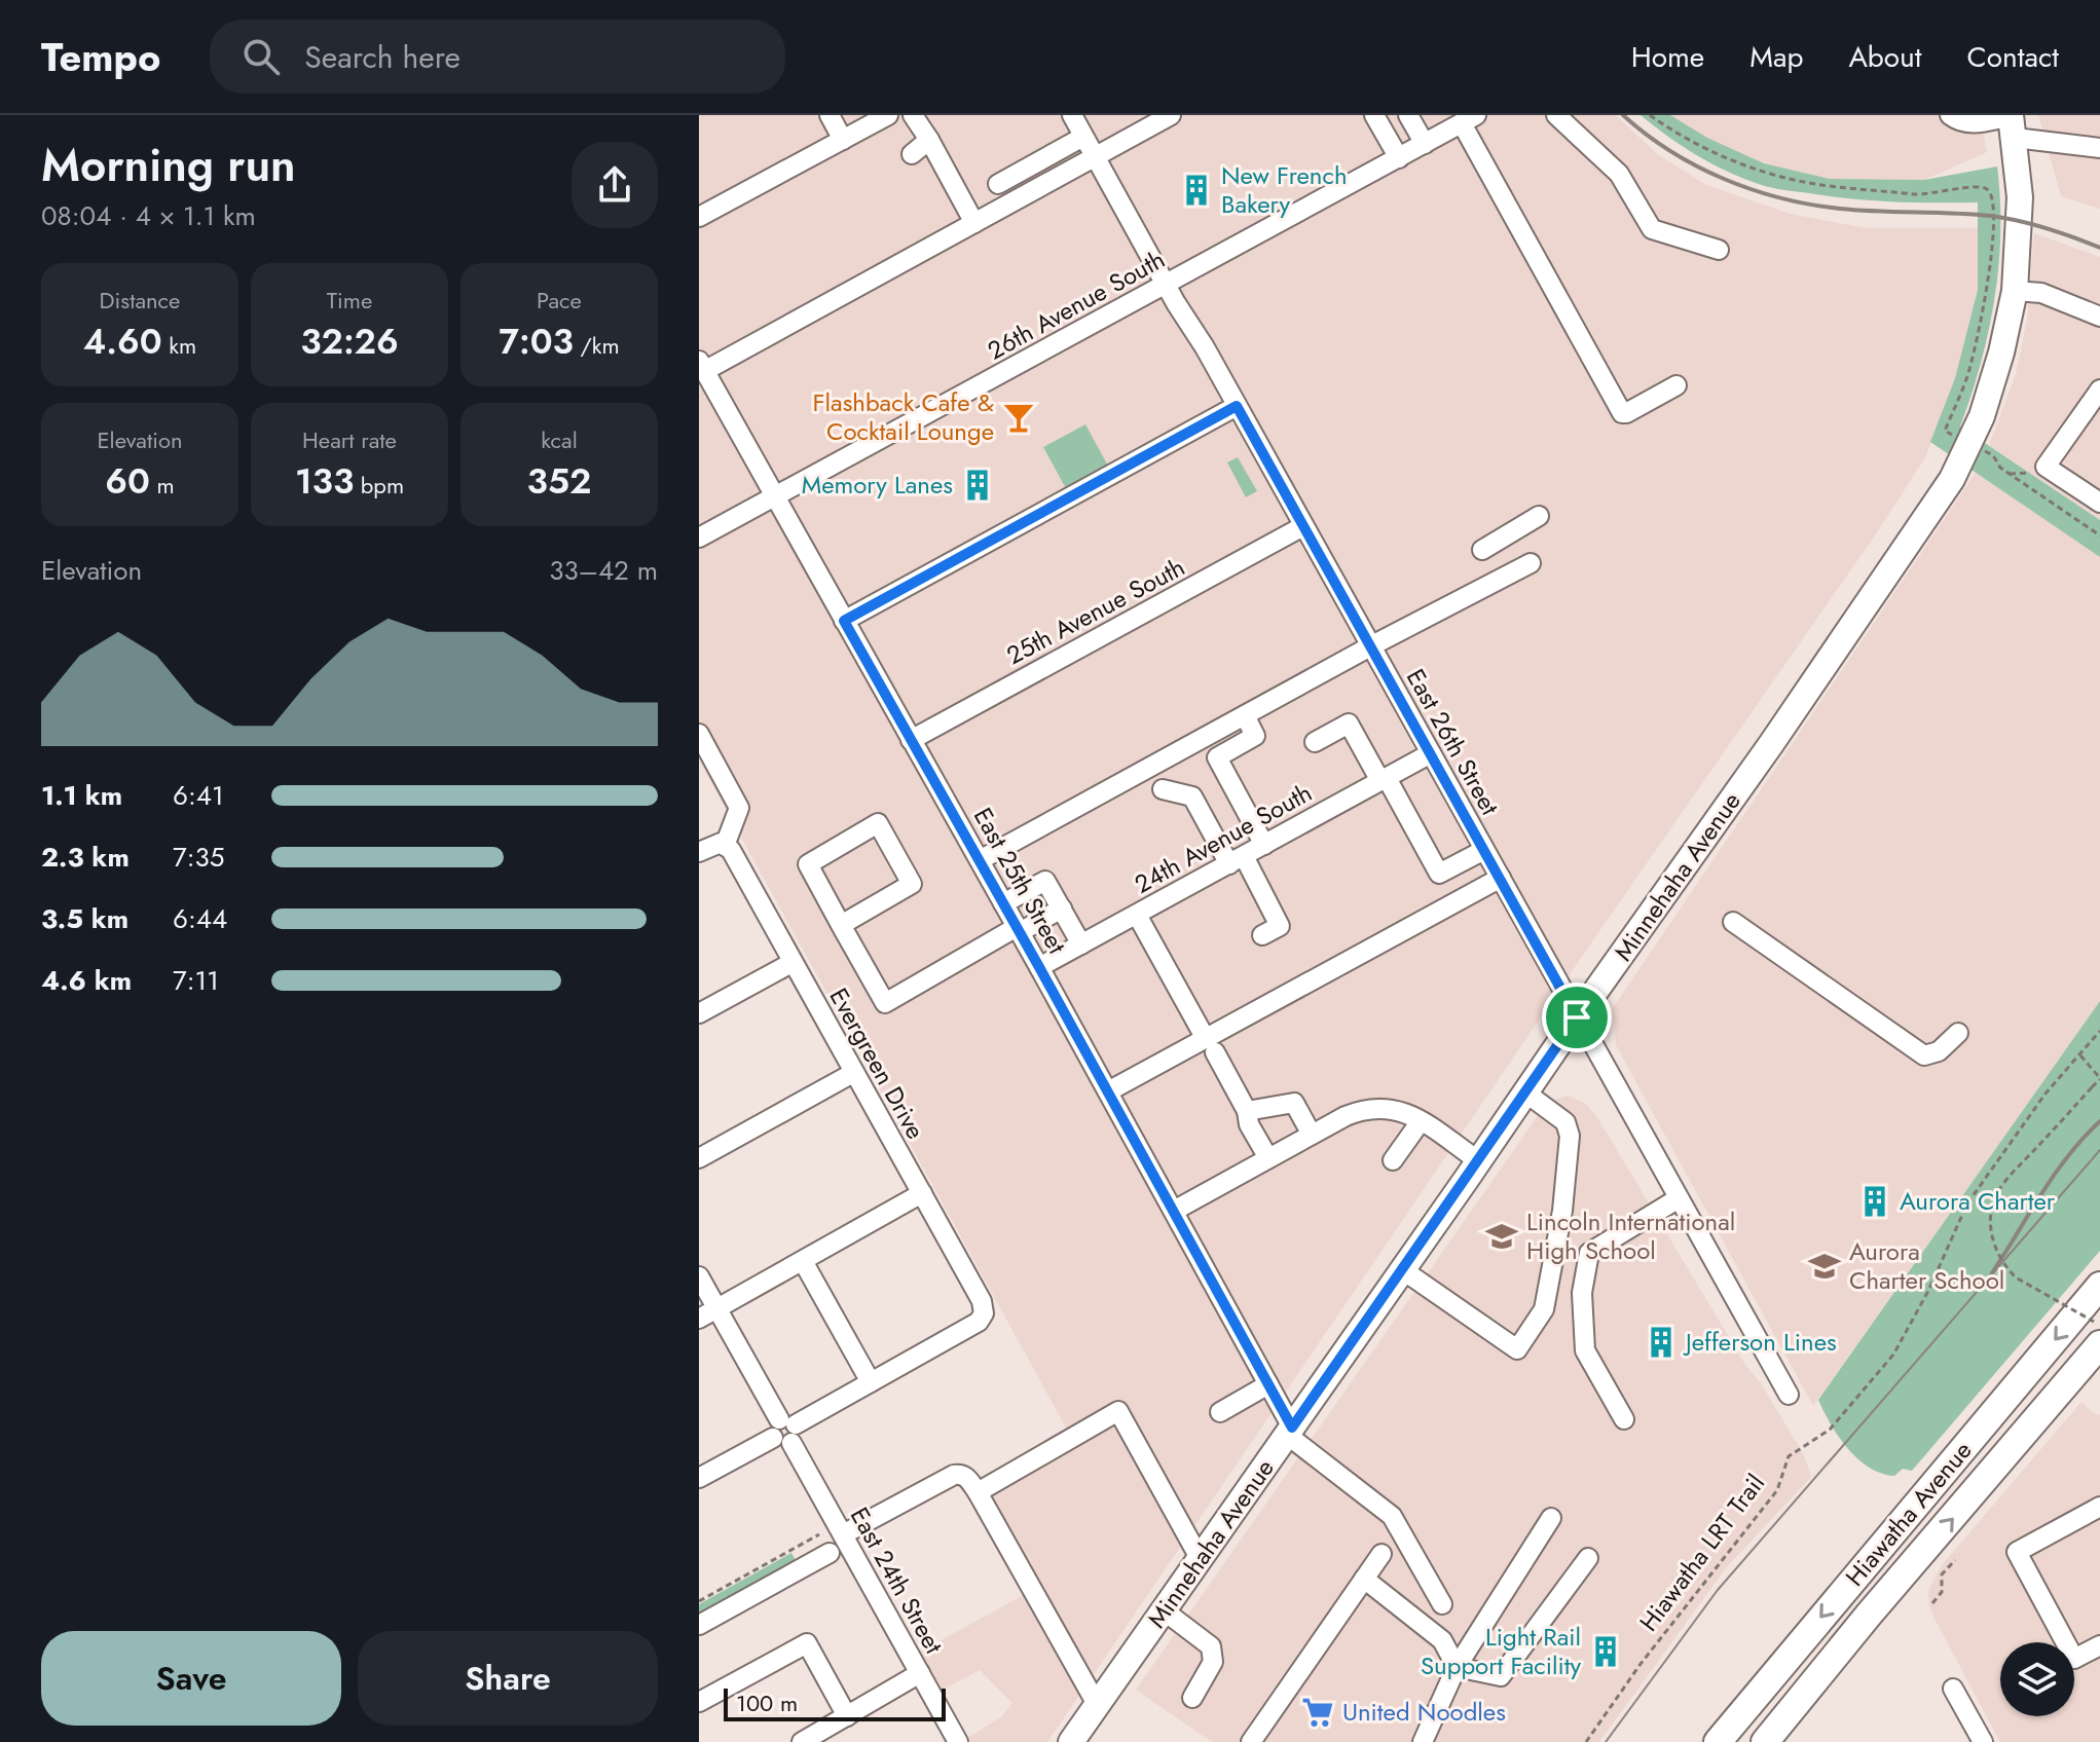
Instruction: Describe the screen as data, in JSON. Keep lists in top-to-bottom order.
{
  "streets": {
    "highway": ["Hiawatha Avenue"],
    "main road": ["Minnehaha Avenue"],
    "street": [
      "26th Avenue South",
      "25th Avenue South",
      "East 26th Street",
      "24th Avenue South",
      "East 25th Street",
      "Evergreen Drive",
      "East 24th Street"
    ],
    "path": ["Hiawatha LRT Trail"]
  },
  "crossings": [
    ["26th Avenue South", "East 26th Street"],
    ["26th Avenue South", "East 25th Street"],
    ["25th Avenue South", "East 26th Street"],
    ["25th Avenue South", "East 25th Street"],
    ["East 26th Street", "24th Avenue South"],
    ["East 26th Street", "Minnehaha Avenue"],
    ["24th Avenue South", "East 25th Street"],
    ["Minnehaha Avenue", "East 25th Street"]
  ],
  "places": {
    "building": [
      "New French Bakery",
      "Memory Lanes",
      "Aurora Charter",
      "Jefferson Lines",
      "Light Rail Support Facility"
    ],
    "bar": ["Flashback Cafe & Cocktail Lounge"],
    "school or university": ["Lincoln International High School", "Aurora Charter School"],
    "supermarket": ["United Noodles"]
  },
  "scale_bar": "100 m",
  "page": {
    "header": "Tempo",
    "search": "Search here",
    "nav": [
      "Home",
      "Map",
      "About",
      "Contact"
    ],
    "heading": ["Morning run", "08:04 · 4 × 1.1 km"],
    "stats": [
      ["Distance", "4.60 km"],
      ["Time", "32:26"],
      ["Pace", "7:03 /km"],
      ["Elevation", "60 m"],
      ["Heart rate", "133 bpm"],
      ["kcal", "352"]
    ],
    "chart": ["Elevation", "33–42 m"],
    "list": [
      {
        "name": "1.1 km",
        "note": "6:41"
      },
      {
        "name": "2.3 km",
        "note": "7:35"
      },
      {
        "name": "3.5 km",
        "note": "6:44"
      },
      {
        "name": "4.6 km",
        "note": "7:11"
      }
    ],
    "buttons": ["Save", "Share"],
    "scale": "100 m"
  }
}
